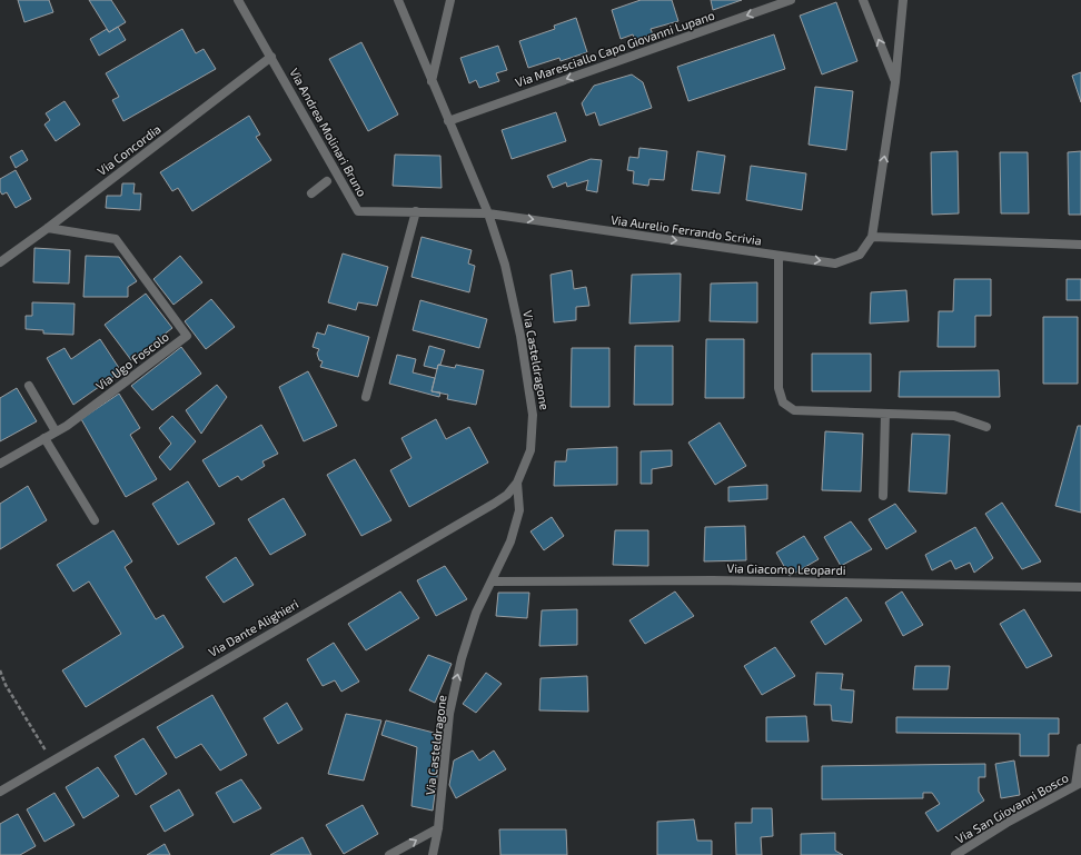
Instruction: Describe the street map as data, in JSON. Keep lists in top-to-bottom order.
{
  "streets": {
    "street": [
      "Via Maresciallo Capo Giovanni Lupano",
      "Via Andrea Molinari Bruno",
      "Via Concordia",
      "Via Aurelio Ferrando Scrivia",
      "Via Casteldragone",
      "Via Ugo Foscolo",
      "Via Giacomo Leopardi",
      "Via Dante Alighieri",
      "Via San Giovanni Bosco"
    ]
  },
  "crossings": [
    ["Via Maresciallo Capo Giovanni Lupano", "Via Casteldragone"],
    ["Via Andrea Molinari Bruno", "Via Concordia"],
    ["Via Andrea Molinari Bruno", "Via Aurelio Ferrando Scrivia"],
    ["Via Andrea Molinari Bruno", "Via Casteldragone"],
    ["Via Concordia", "Via Ugo Foscolo"],
    ["Via Aurelio Ferrando Scrivia", "Via Casteldragone"],
    ["Via Casteldragone", "Via Giacomo Leopardi"],
    ["Via Casteldragone", "Via Dante Alighieri"]
  ],
  "one_way": ["Via Maresciallo Capo Giovanni Lupano"]
}
